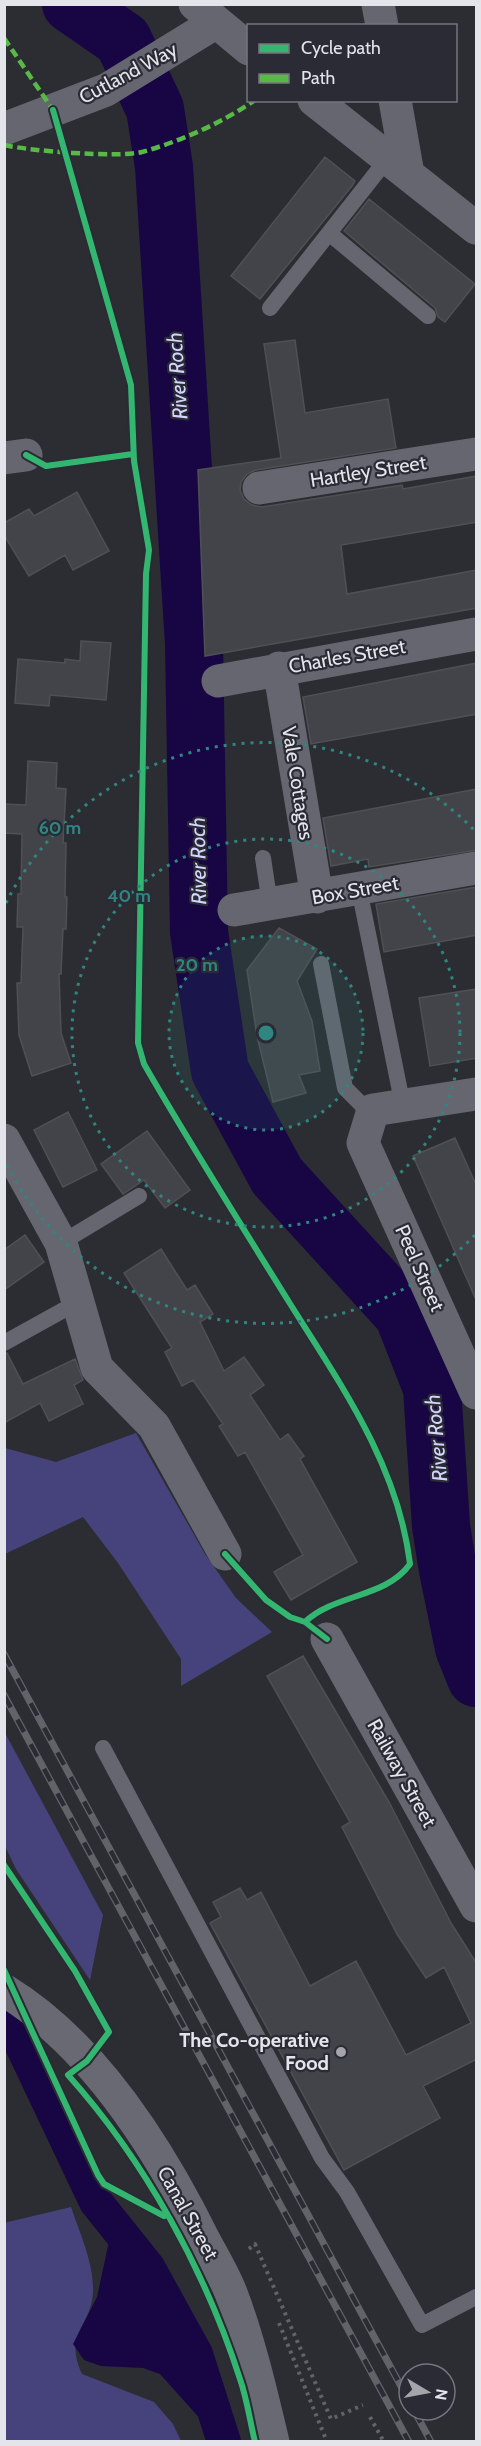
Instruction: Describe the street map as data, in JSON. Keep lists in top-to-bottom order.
{
  "streets": {
    "main road": ["Canal Street"],
    "street": [
      "Cutland Way",
      "Hartley Street",
      "Charles Street",
      "Vale Cottages",
      "Box Street",
      "Peel Street",
      "Railway Street"
    ]
  },
  "crossings": [
    ["Charles Street", "Vale Cottages"],
    ["Vale Cottages", "Box Street"]
  ],
  "water": ["River Roch"],
  "places": ["The Co-operative Food"],
  "legend": ["Cycle path", "Path"],
  "north": "right",
  "rings": ["60 m", "40 m", "20 m"]
}
